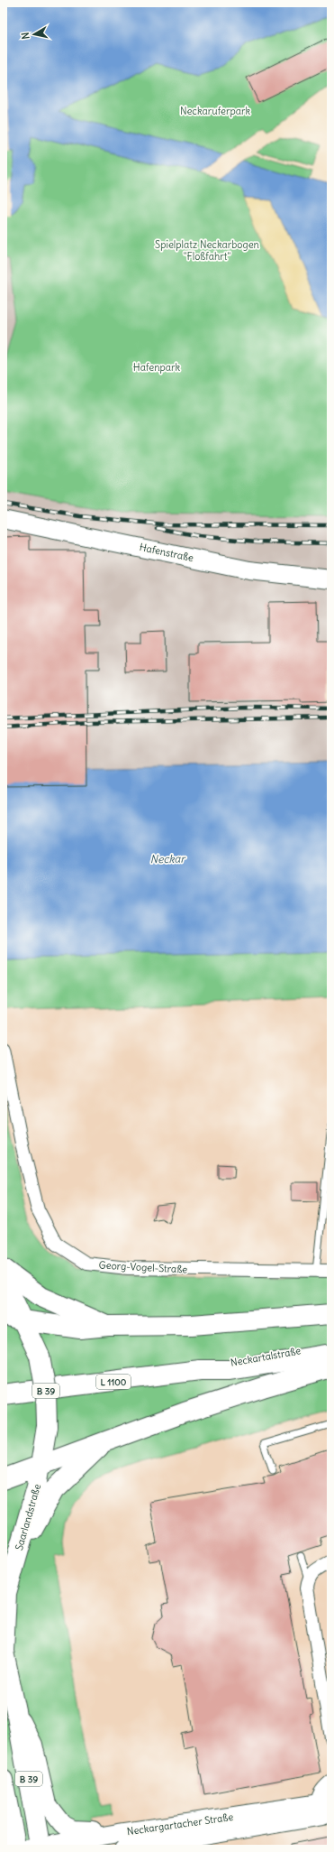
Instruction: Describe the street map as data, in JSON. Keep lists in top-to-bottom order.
{
  "streets": {
    "main road": [
      "Hafenstraße",
      "Neckartalstraße",
      "L 1100",
      "B 39",
      "Saarlandstraße",
      "Neckargartacher Straße"
    ],
    "street": ["Georg-Vogel-Straße"]
  },
  "crossings": [
    ["Saarlandstraße", "Neckargartacher Straße"]
  ],
  "water": ["Neckar"],
  "parks": ["Neckaruferpark", "Spielplatz Neckarbogen \"Floßfahrt\"", "Hafenpark"],
  "north": "left"
}
